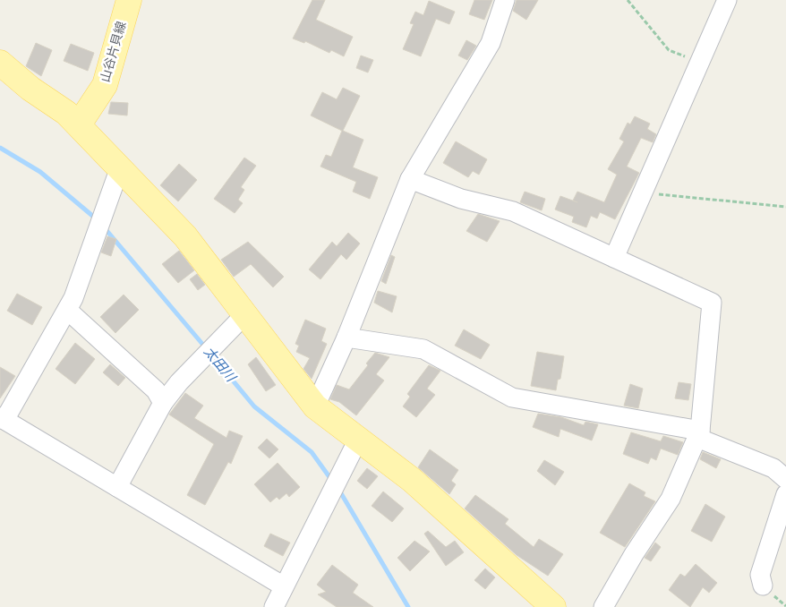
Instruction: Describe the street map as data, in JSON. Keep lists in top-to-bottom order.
{
  "streets": {
    "main road": ["山谷片貝線"]
  },
  "water": ["太田川"]
}
